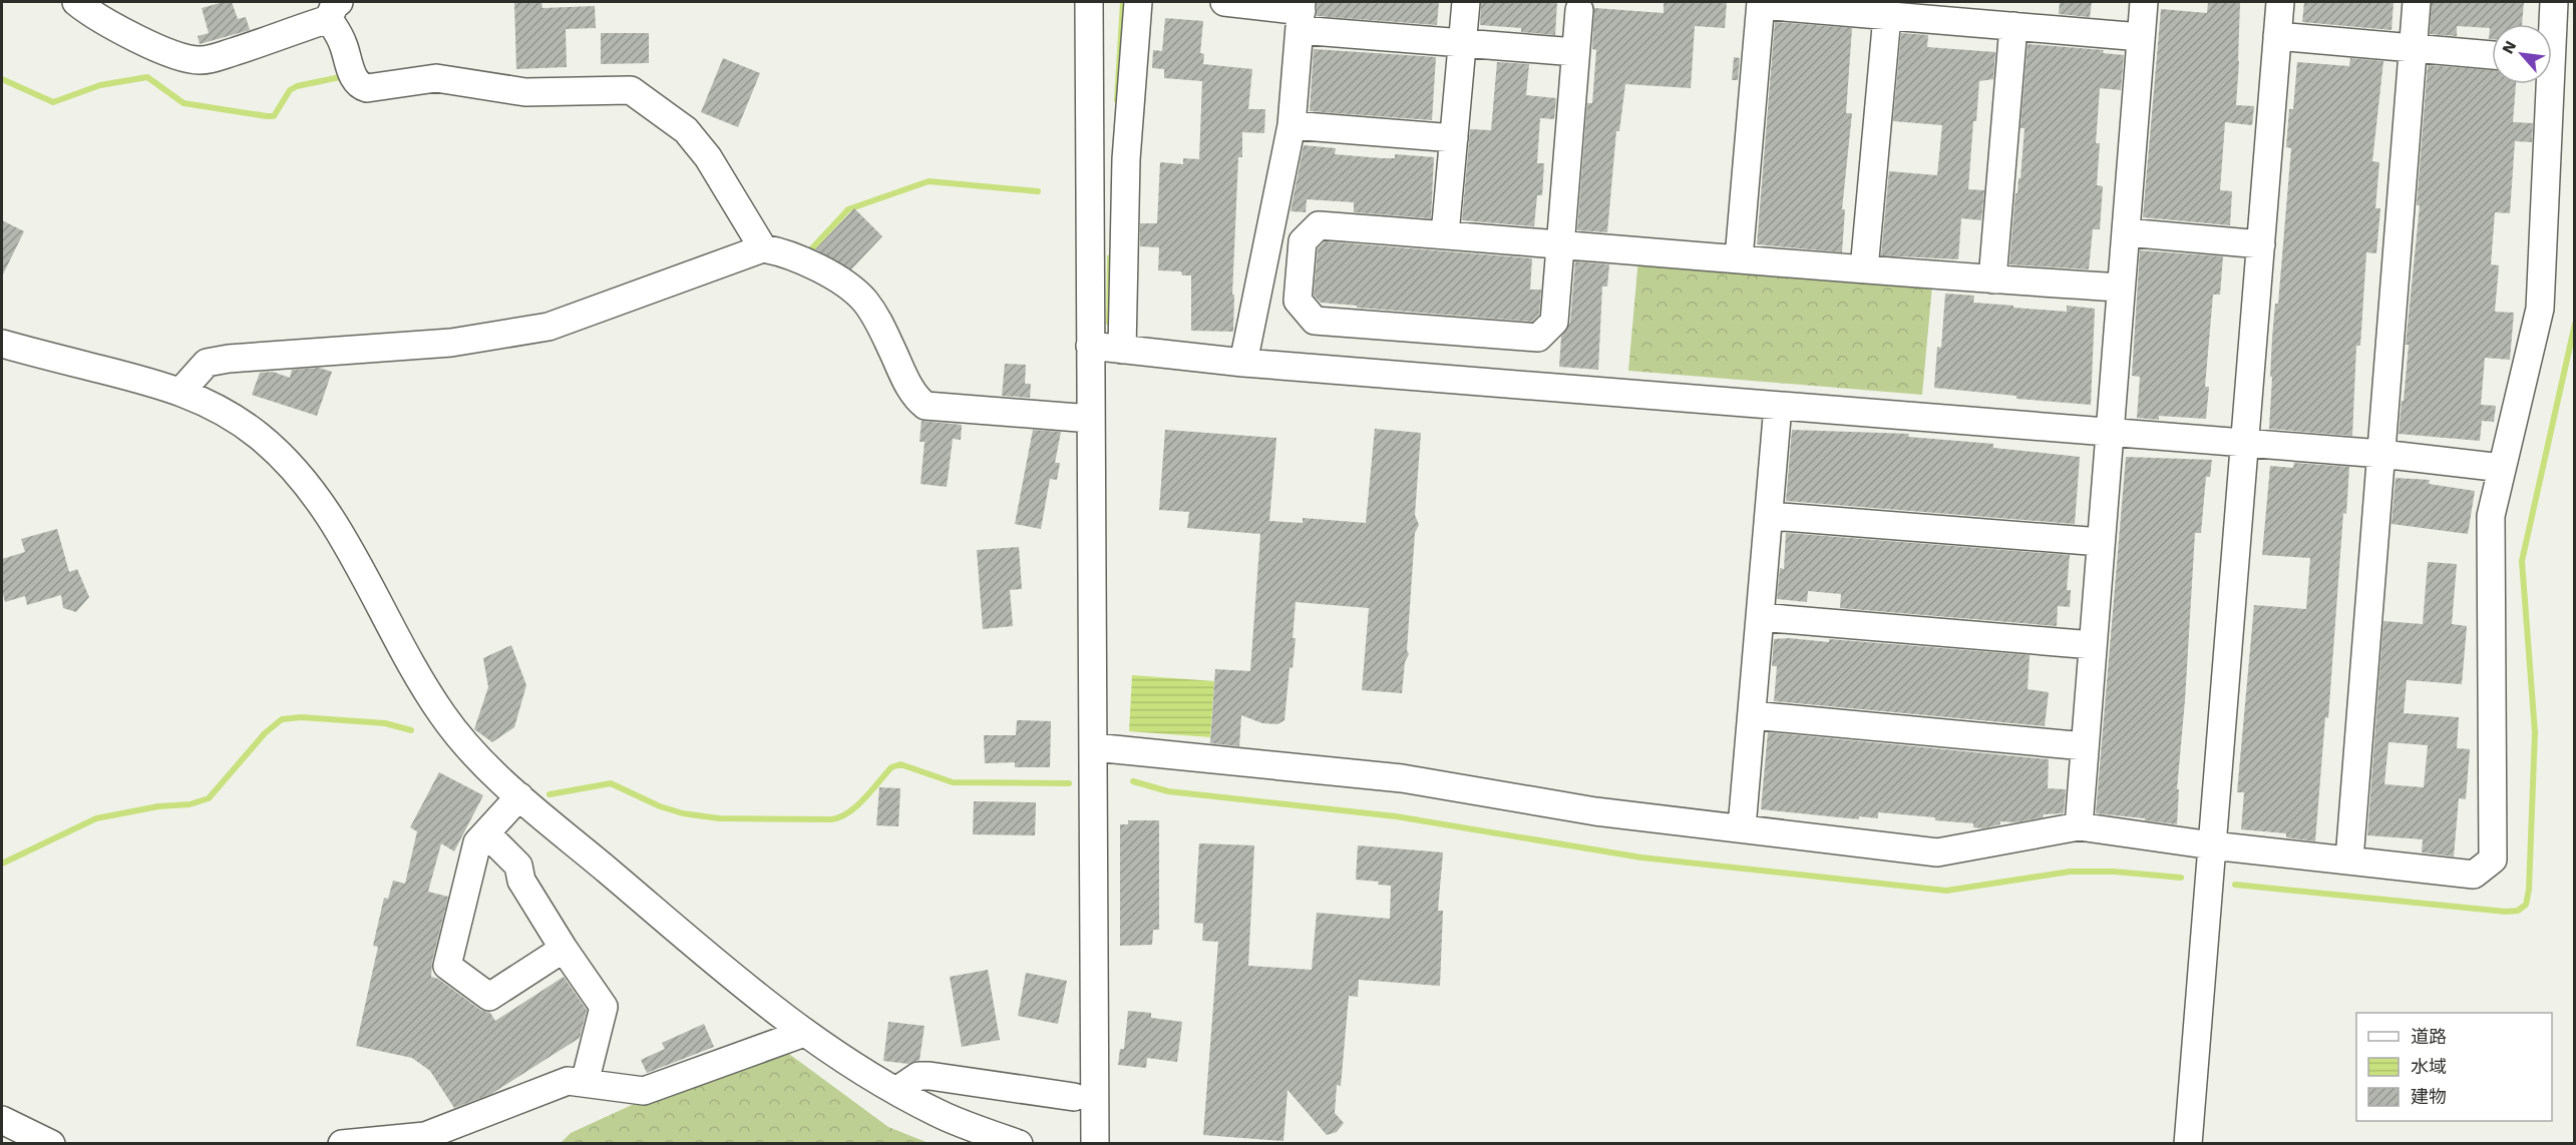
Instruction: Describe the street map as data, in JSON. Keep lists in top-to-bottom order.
{
  "legend": ["道路", "水域", "建物"],
  "north": "top left"
}
